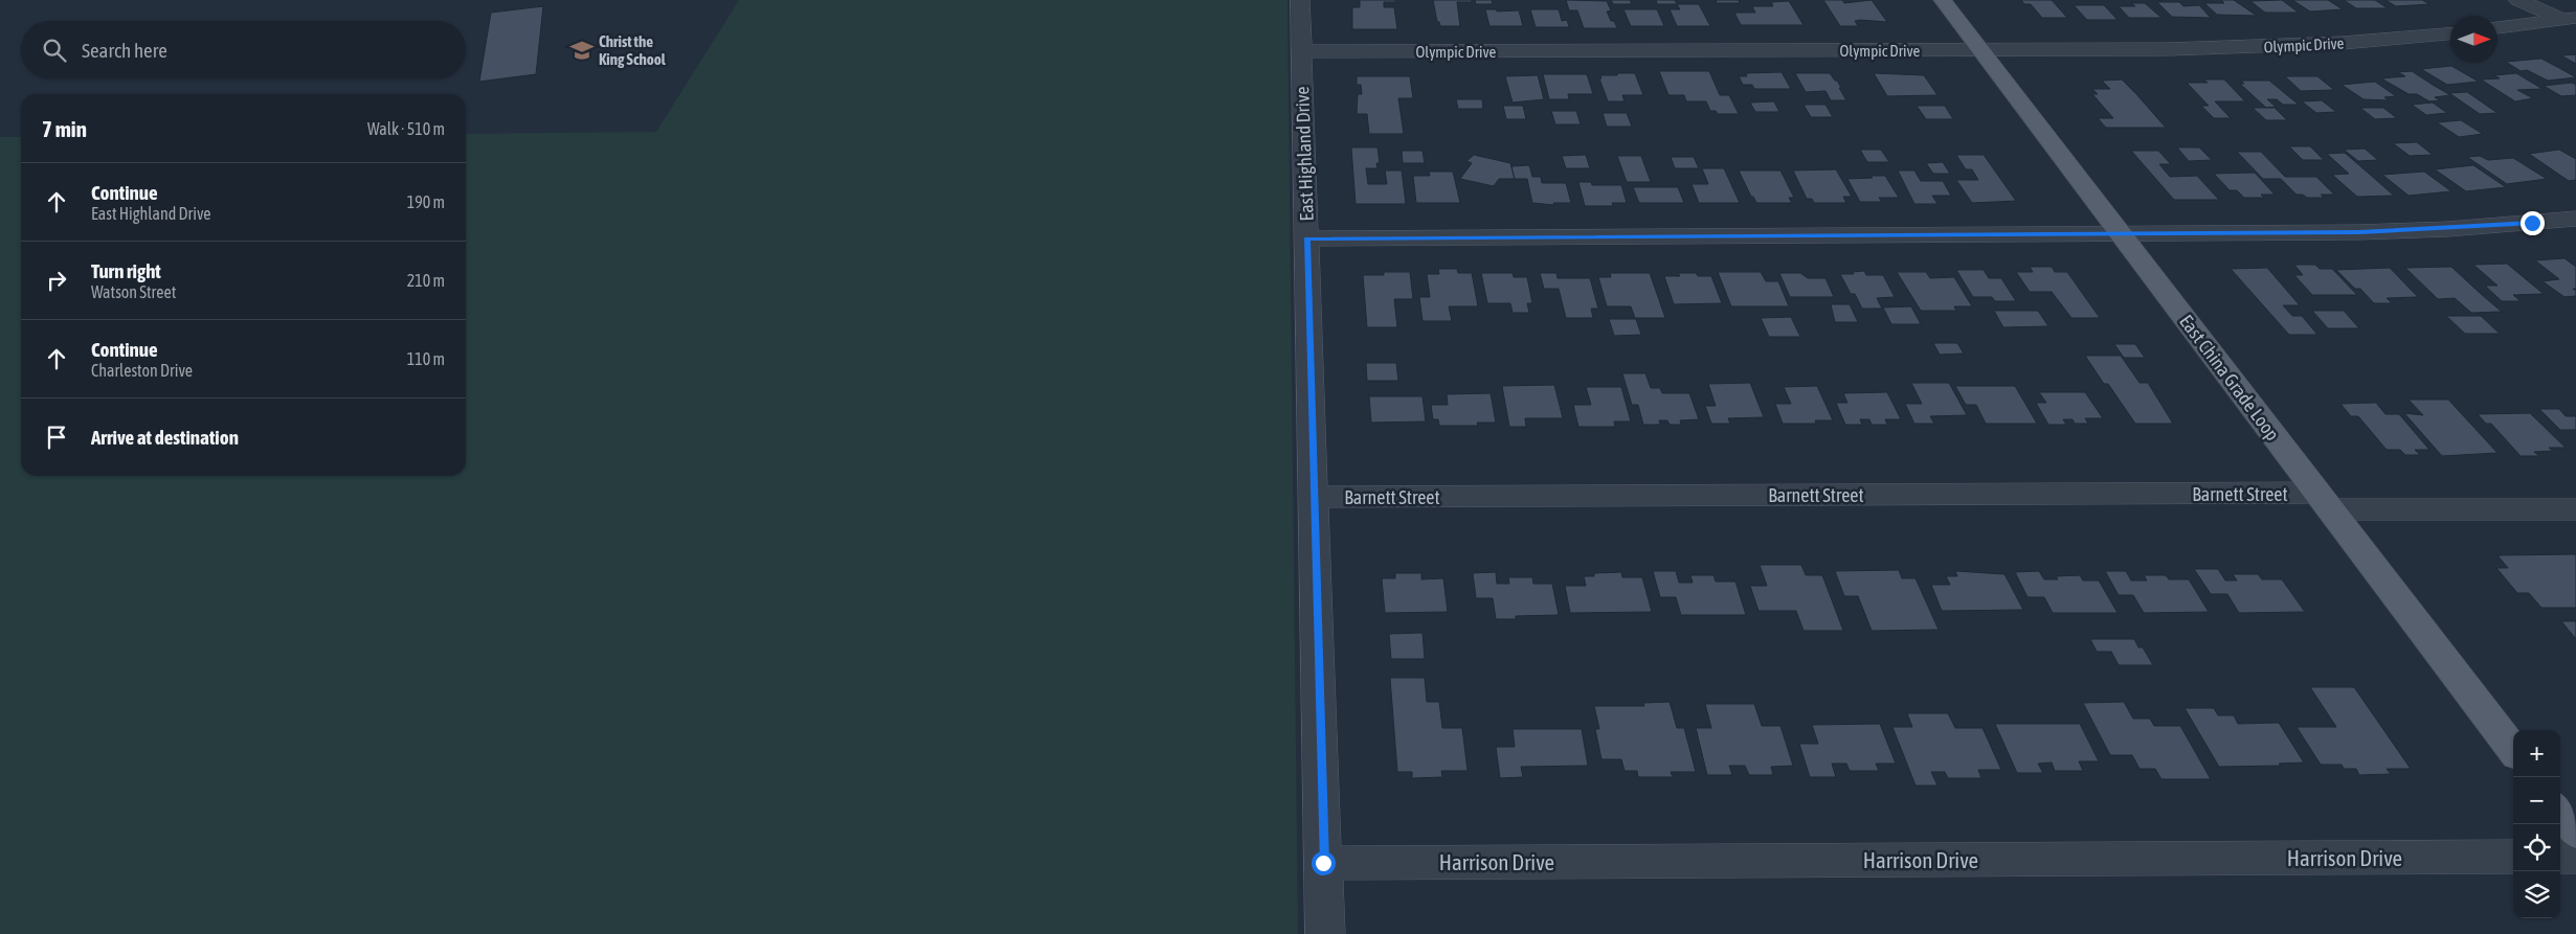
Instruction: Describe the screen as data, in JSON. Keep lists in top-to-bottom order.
{
  "streets": {
    "main road": ["East China Grade Loop"],
    "street": [
      "Olympic Drive",
      "East Highland Drive",
      "Barnett Street",
      "Harrison Drive"
    ]
  },
  "crossings": [
    ["Olympic Drive", "East Highland Drive"],
    ["Olympic Drive", "East China Grade Loop"],
    ["East Highland Drive", "Barnett Street"],
    ["East Highland Drive", "Harrison Drive"],
    ["East China Grade Loop", "Barnett Street"]
  ],
  "places": {
    "school or university": ["Christ the King School"]
  },
  "north": "right",
  "page": {
    "search": "Search here",
    "heading": ["7 min", "Walk · 510 m"],
    "list": [
      ["Continue", "East Highland Drive", "190 m"],
      ["Turn right", "Watson Street", "210 m"],
      ["Continue", "Charleston Drive", "110 m"],
      "Arrive at destination"
    ],
    "map_buttons": ["+", "−"]
  }
}
